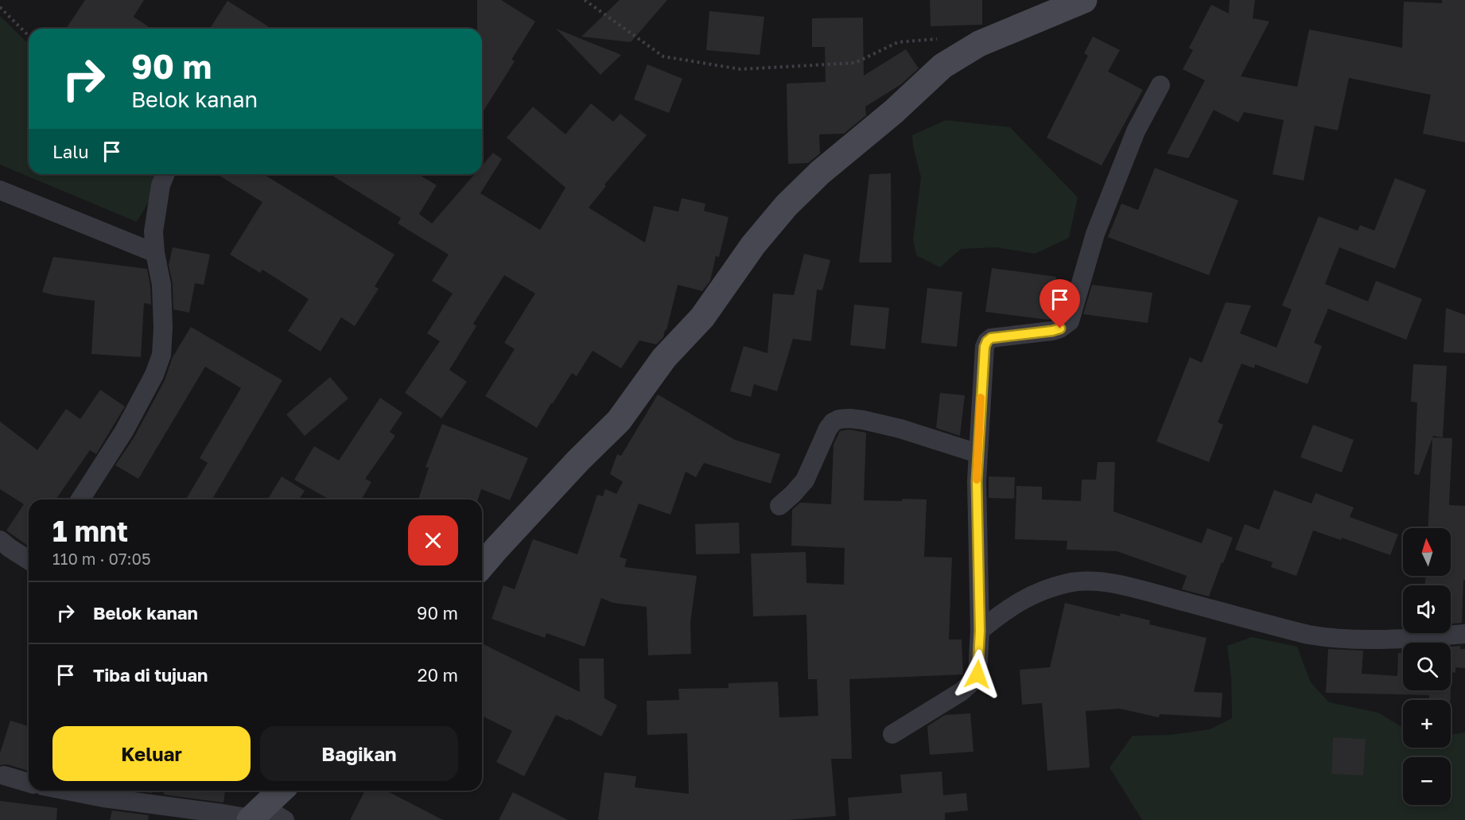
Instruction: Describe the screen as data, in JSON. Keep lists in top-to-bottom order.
{
  "north": "top",
  "page": {
    "turn": ["90 m", "Belok kanan"],
    "then": "Lalu",
    "heading": ["1 mnt", "110 m · 07:05"],
    "map_buttons": ["+", "−"],
    "list": [
      {
        "name": "Belok kanan",
        "value": "90 m"
      },
      {
        "name": "Tiba di tujuan",
        "value": "20 m"
      }
    ],
    "buttons": ["Keluar", "Bagikan"]
  }
}
